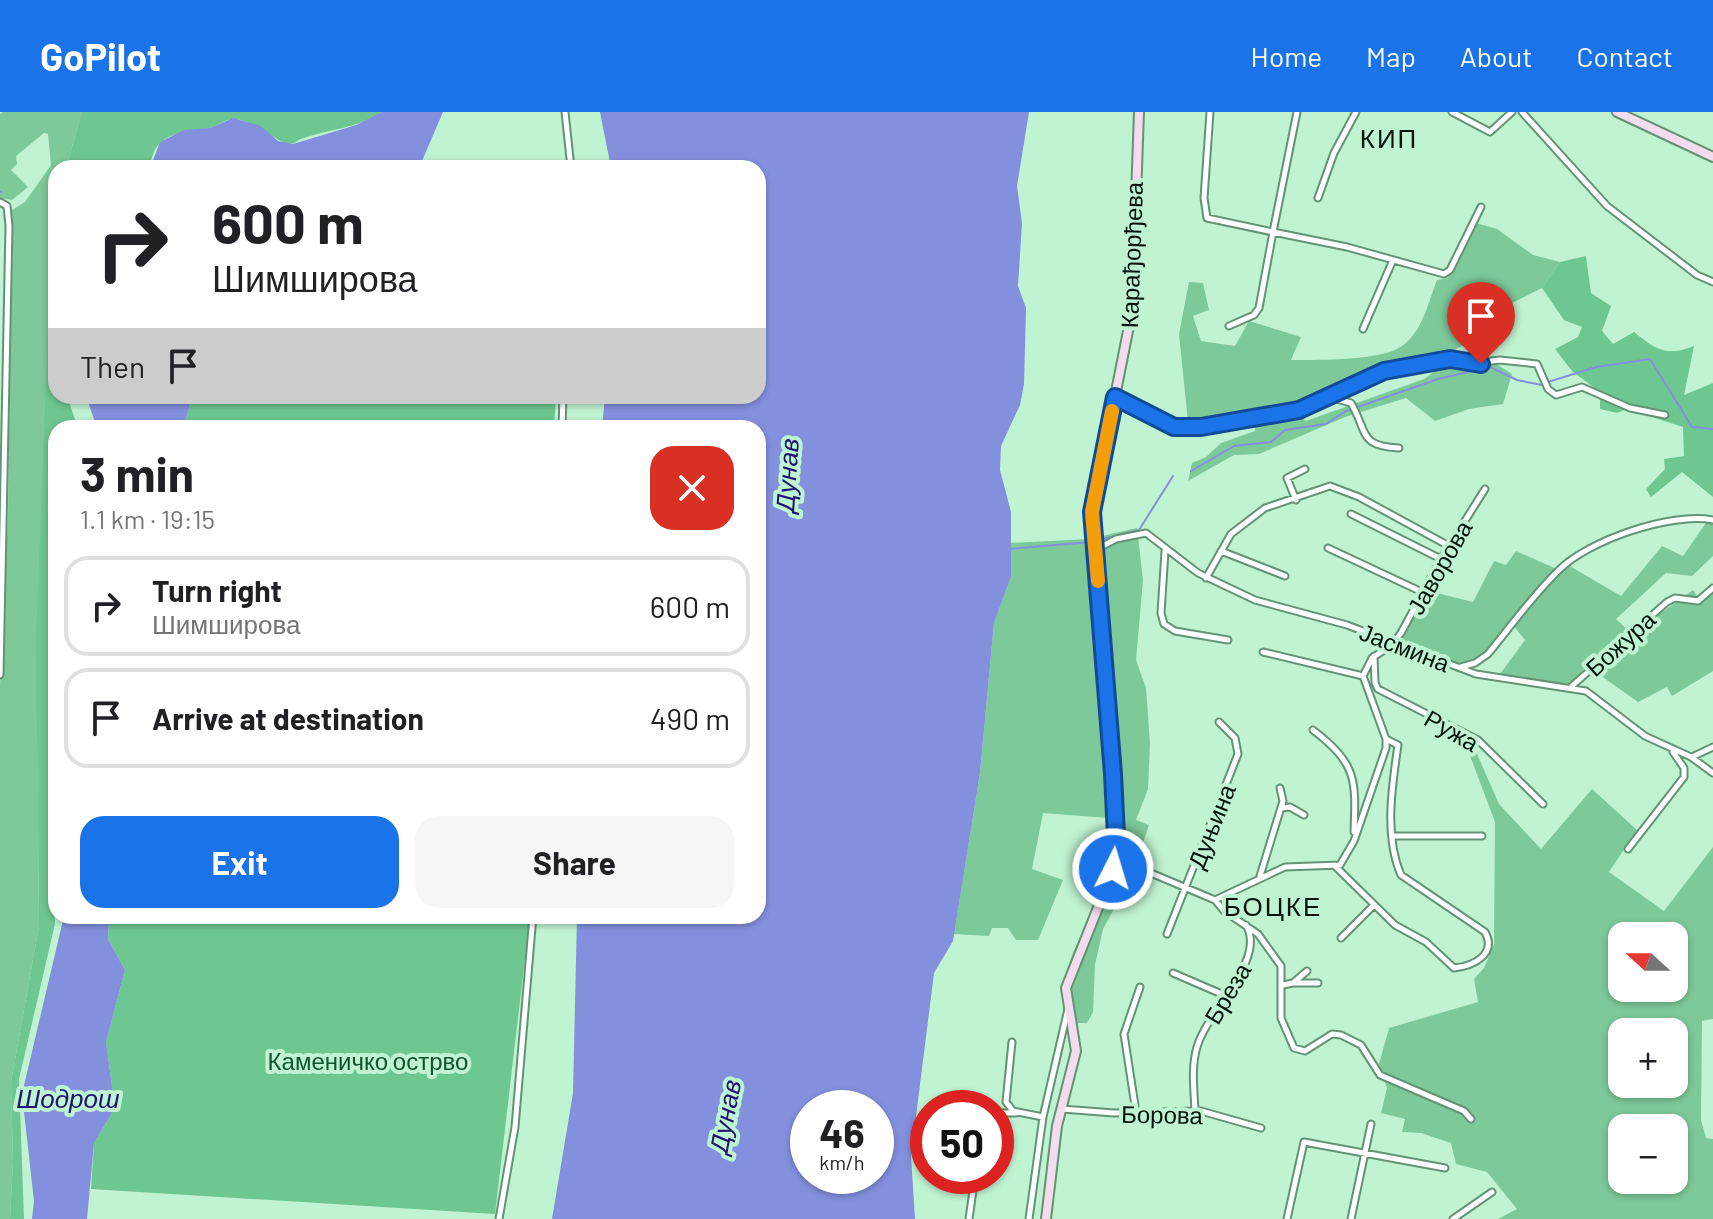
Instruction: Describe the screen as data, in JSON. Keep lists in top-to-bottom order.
{
  "streets": {
    "main road": ["Карађорђева"],
    "street": [
      "Јаворова",
      "Божура",
      "Јасмина",
      "Ружа",
      "Дуњина",
      "Бреза",
      "Борова"
    ]
  },
  "crossings": [
    ["Карађорђева", "Јасмина"],
    ["Карађорђева", "Борова"],
    ["Јаворова", "Јасмина"],
    ["Божура", "Јасмина"],
    ["Бреза", "Борова"]
  ],
  "districts": ["КИП", "БОЦКЕ"],
  "water": ["Дунав", "Шодрош"],
  "parks": ["Каменичко острво"],
  "north": "left",
  "page": {
    "header": "GoPilot",
    "nav": [
      "Home",
      "Map",
      "About",
      "Contact"
    ],
    "turn": ["600 m", "Шимширова"],
    "then": "Then",
    "heading": ["3 min", "1.1 km · 19:15"],
    "list": [
      {
        "name": "Turn right",
        "note": "Шимширова",
        "value": "600 m"
      },
      {
        "name": "Arrive at destination",
        "value": "490 m"
      }
    ],
    "buttons": ["Exit", "Share"],
    "map_buttons": ["+", "−"],
    "speed": "46 km/h",
    "limit": "50"
  }
}
